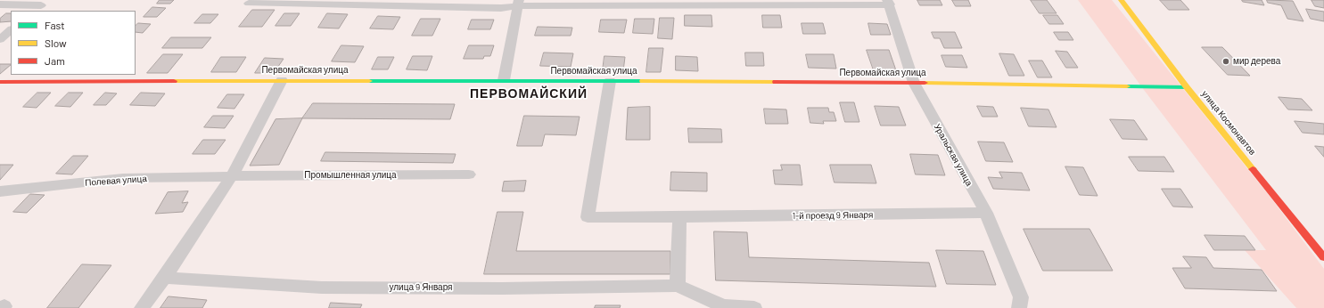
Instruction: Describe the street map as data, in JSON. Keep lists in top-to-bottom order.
{
  "streets": {
    "street": [
      "Первомайская улица",
      "улица Космонавтов",
      "Уральская улица",
      "Промышленная улица",
      "Полевая улица",
      "1-й проезд 9 Января",
      "улица 9 Января"
    ]
  },
  "crossings": [
    ["Первомайская улица", "улица Космонавтов"],
    ["Первомайская улица", "Уральская улица"],
    ["Уральская улица", "1-й проезд 9 Января"],
    ["Промышленная улица", "Полевая улица"]
  ],
  "districts": ["ПЕРВОМАЙСКИЙ"],
  "places": ["мир дерева"],
  "legend": ["Fast", "Slow", "Jam"]
}
